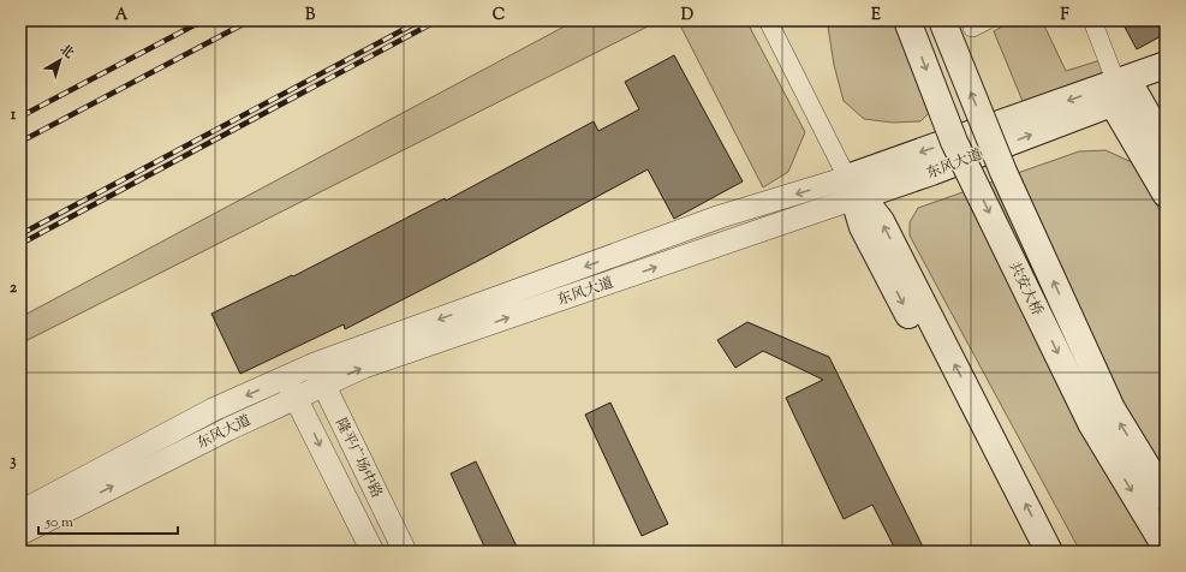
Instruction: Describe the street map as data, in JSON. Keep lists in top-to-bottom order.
{
  "streets": {
    "main road": ["共安大桥"],
    "street": ["东风大道", "隆平广场中路"]
  },
  "crossings": [
    ["东风大道", "隆平广场中路"]
  ],
  "scale_bar": "50 m",
  "north": "top right",
  "grid": {
    "columns": [
      "A",
      "B",
      "C",
      "D",
      "E",
      "F"
    ],
    "rows": ["1", "2", "3"]
  }
}
